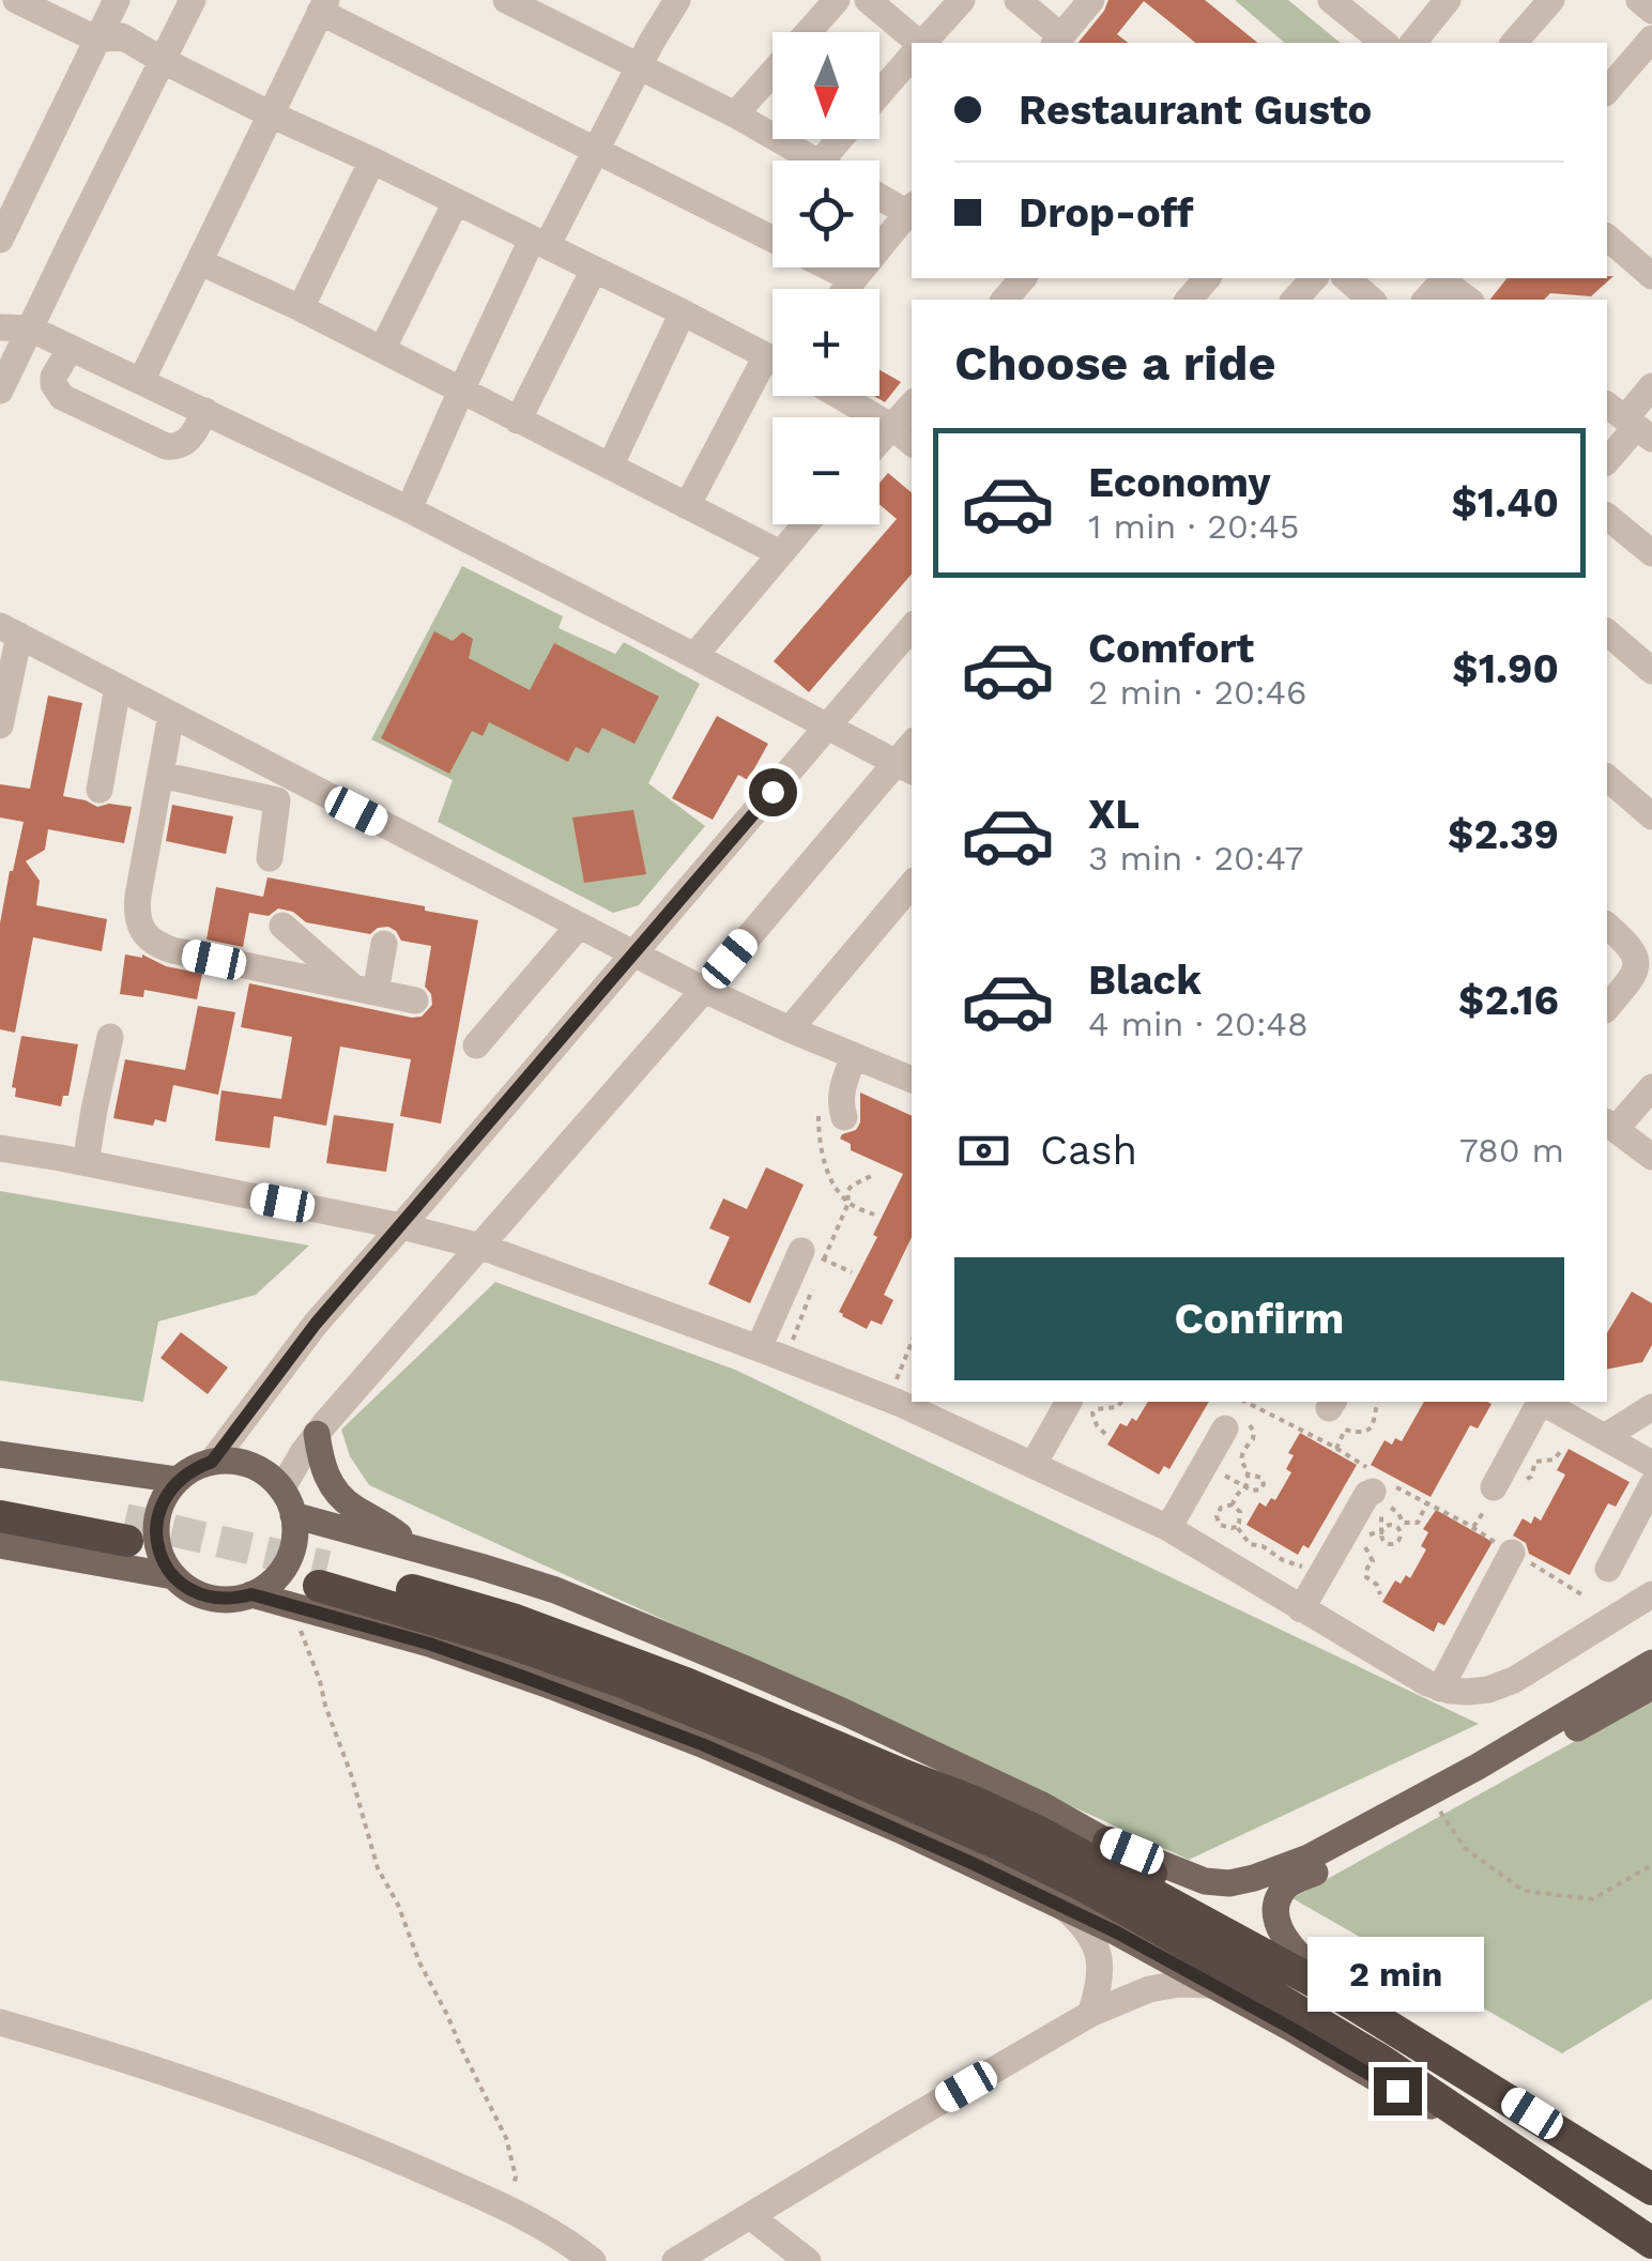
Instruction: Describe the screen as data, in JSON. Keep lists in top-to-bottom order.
{
  "north": "bottom",
  "page": {
    "map_buttons": ["+", "−"],
    "banner": ["Restaurant Gusto", "Drop-off"],
    "heading": "Choose a ride",
    "list": [
      {
        "name": "Economy",
        "note": "1 min · 20:45",
        "value": "$1.40"
      },
      {
        "name": "Comfort",
        "note": "2 min · 20:46",
        "value": "$1.90"
      },
      {
        "name": "XL",
        "note": "3 min · 20:47",
        "value": "$2.39"
      },
      {
        "name": "Black",
        "note": "4 min · 20:48",
        "value": "$2.16"
      }
    ],
    "pay": ["Cash", "780 m"],
    "buttons": "Confirm",
    "bubble": "2 min"
  }
}
